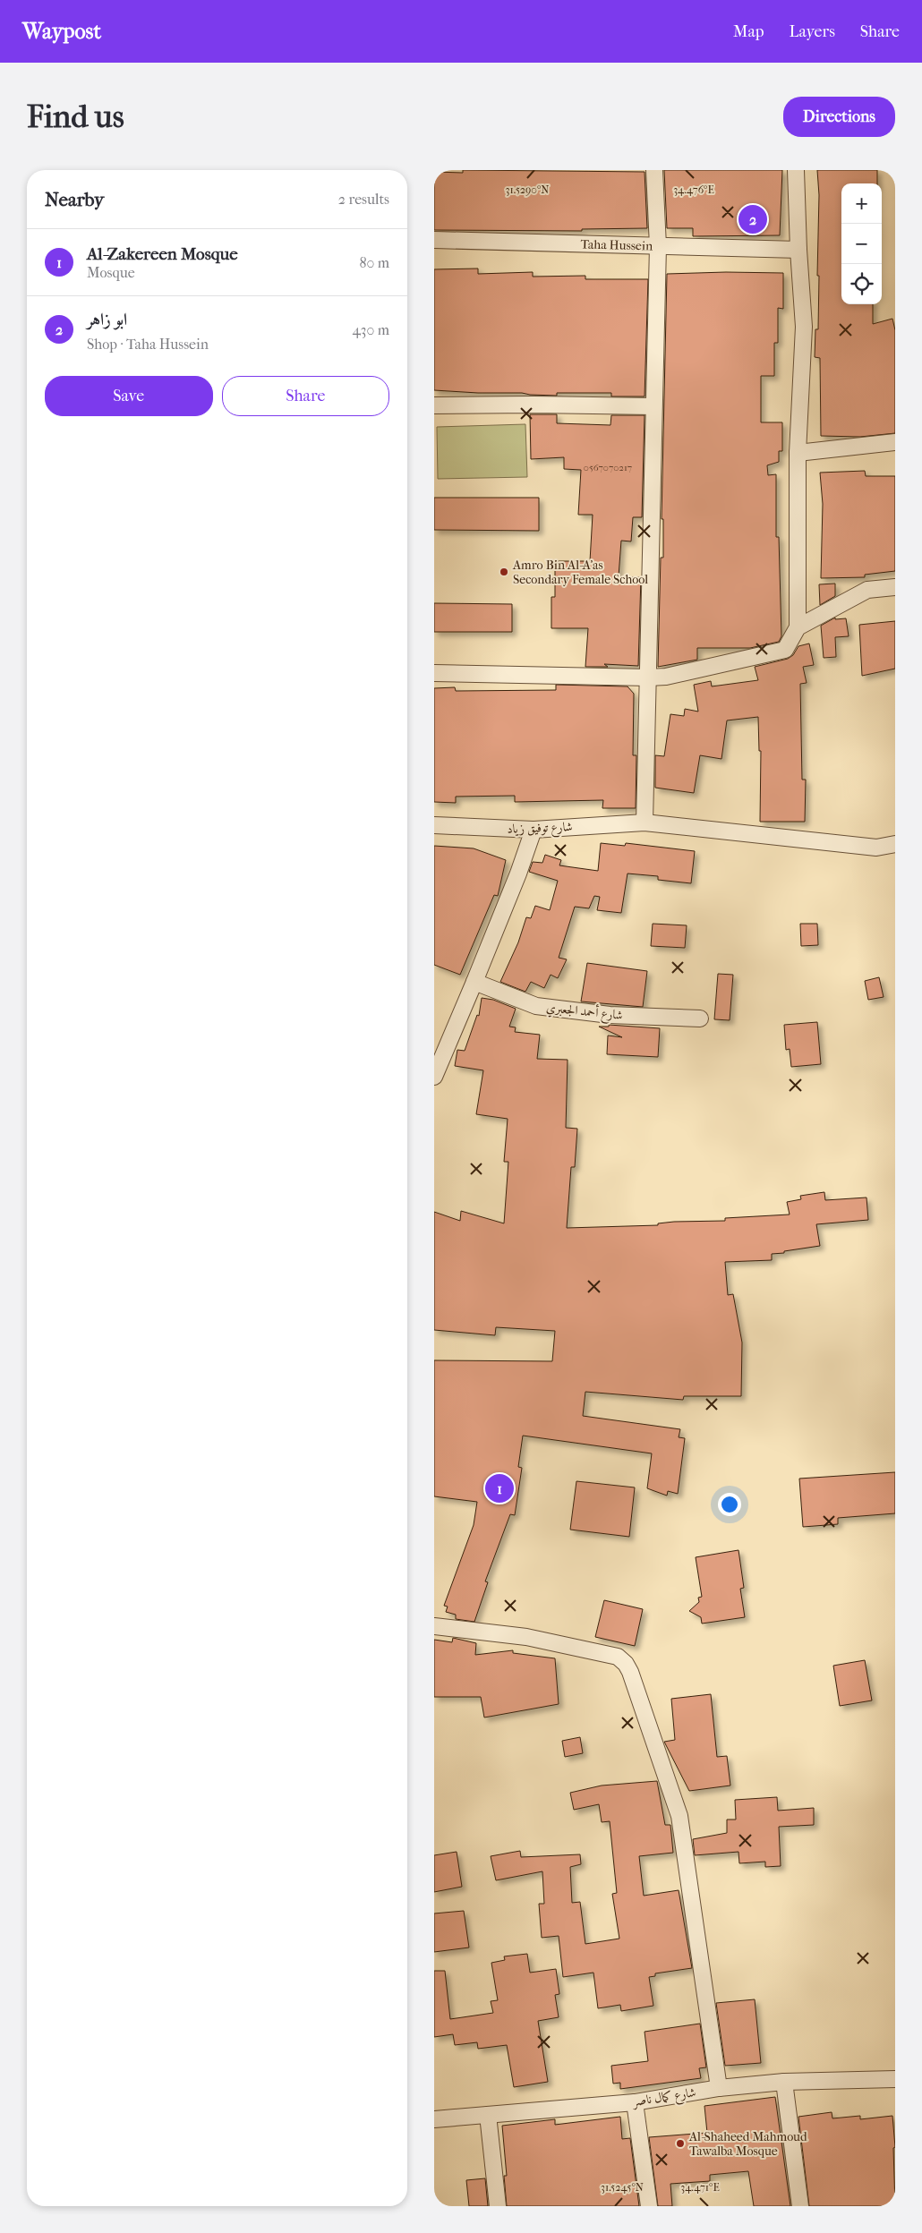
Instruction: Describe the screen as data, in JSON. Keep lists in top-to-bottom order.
{
  "streets": {
    "street": [
      "Taha Hussein",
      "شارع توفيق زياد",
      "شارع أحمد الجعبري",
      "شارع كمال ناصر"
    ]
  },
  "places": ["Amro Bin Al-A'as Secondary Female School", "Al-Shaheed Mahmoud Tawalba Mosque"],
  "house_numbers": ["0567070217"],
  "page": {
    "header": "Waypost",
    "nav": ["Map", "Layers", "Share"],
    "buttons": [
      "Directions",
      ["Save", "Share"]
    ],
    "title": "Find us",
    "heading": ["Nearby", "2 results"],
    "map_buttons": ["+", "−"],
    "pins": ["2", "1"],
    "list": [
      {
        "mark": "1",
        "name": "Al-Zakereen Mosque",
        "note": "Mosque",
        "value": "80 m"
      },
      {
        "mark": "2",
        "name": "ابو زاهر",
        "note": "Shop · Taha Hussein",
        "value": "430 m"
      }
    ]
  },
  "coordinates": [
    "31.5290°N",
    "34.476°E",
    "31.5245°N",
    "34.471°E"
  ]
}
